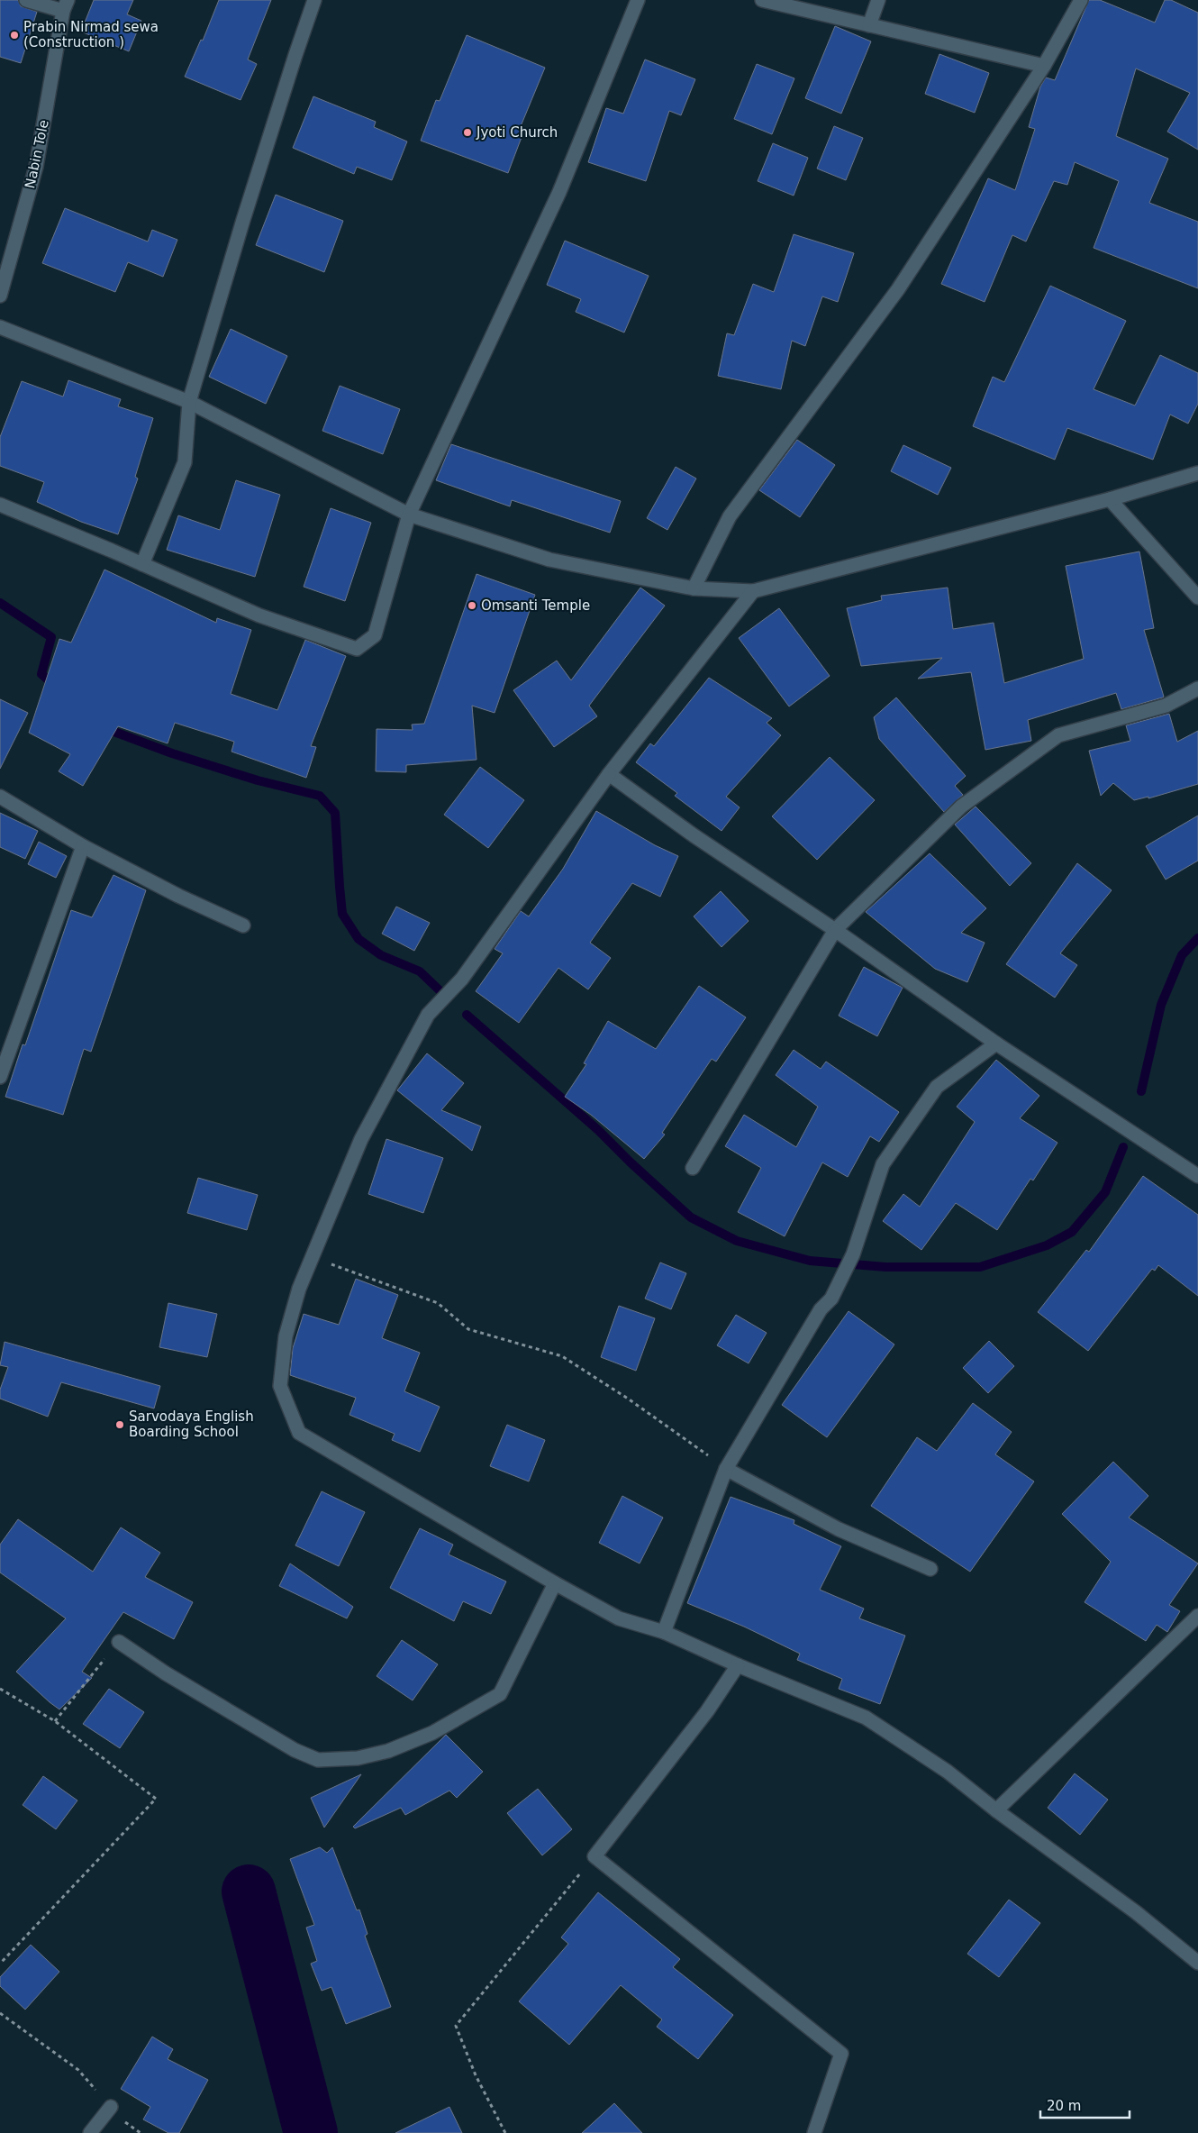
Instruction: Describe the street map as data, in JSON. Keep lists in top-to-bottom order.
{
  "streets": {
    "street": ["Nabin Tole"]
  },
  "places": [
    "Prabin Nirmad sewa (Construction )",
    "Jyoti Church",
    "Omsanti Temple",
    "Sarvodaya English Boarding School"
  ],
  "scale_bar": "20 m"
}
